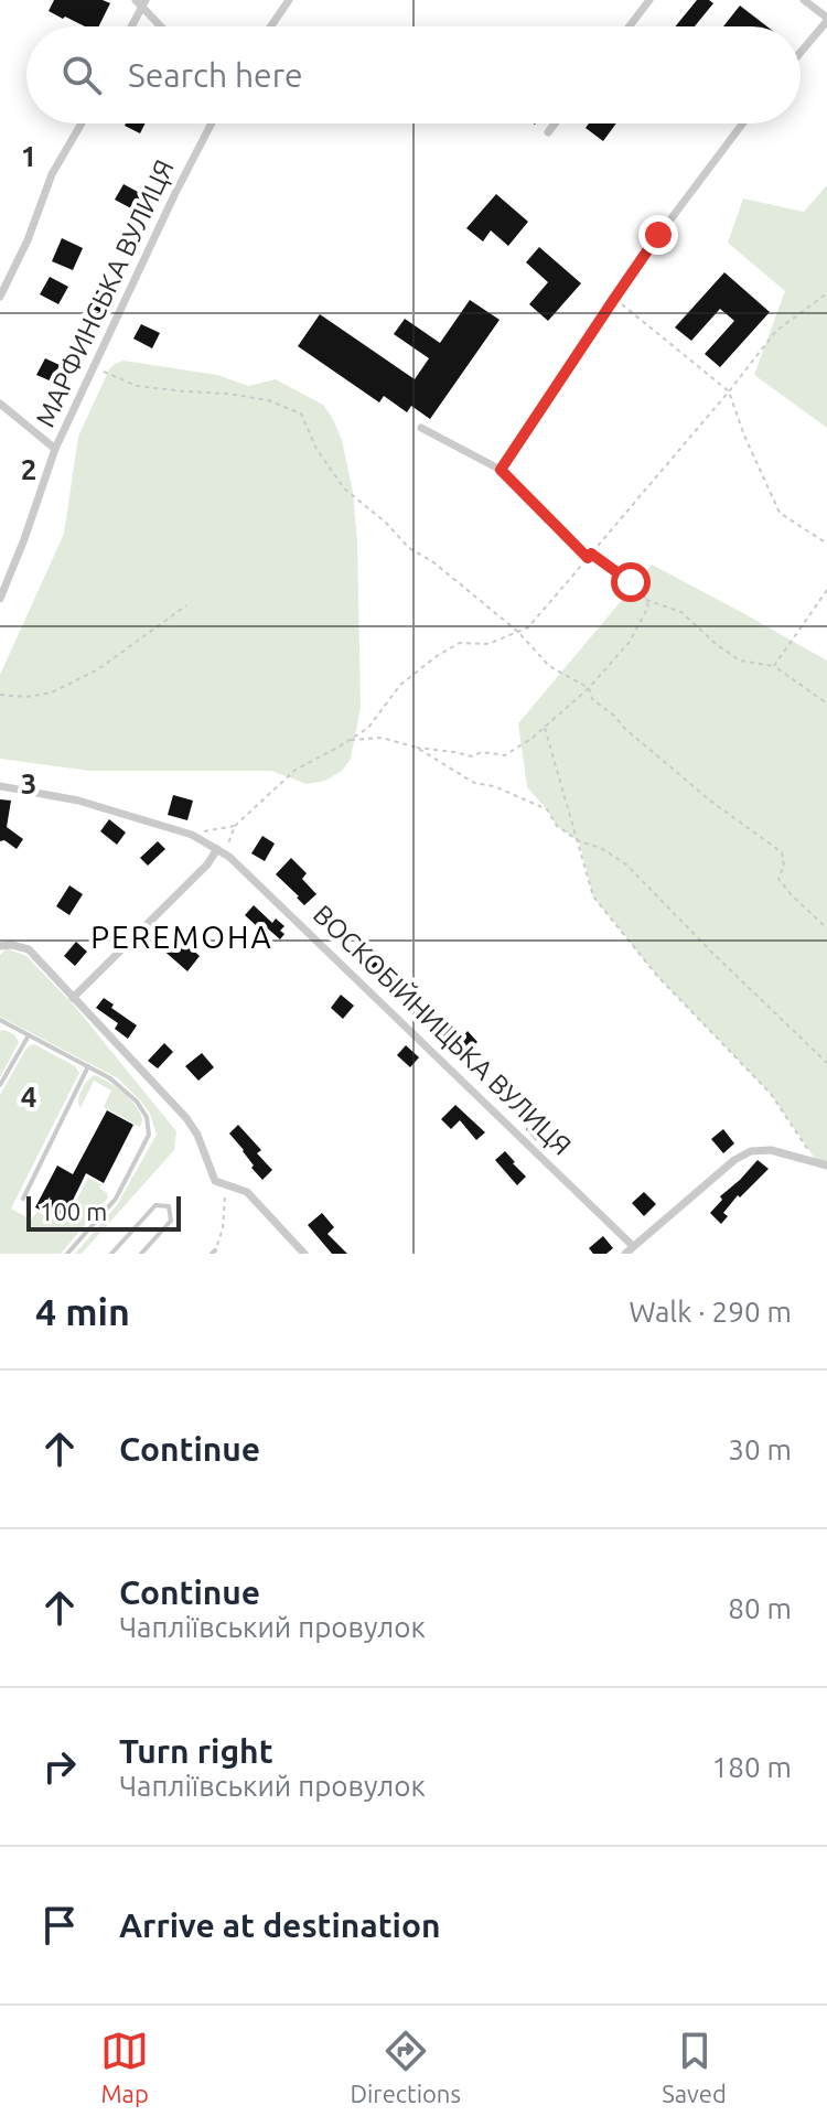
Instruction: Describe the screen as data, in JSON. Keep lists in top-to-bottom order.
{
  "streets": {
    "street": ["МАРФИНСЬКА ВУЛИЦЯ", "ВОСКОБІЙНИЦЬКА ВУЛИЦЯ"]
  },
  "districts": ["PEREMOHA"],
  "scale_bar": "100 m",
  "page": {
    "search": "Search here",
    "scale": "100 m",
    "heading": ["4 min", "Walk · 290 m"],
    "list": [
      ["Continue", "30 m"],
      ["Continue", "Чапліївський провулок", "80 m"],
      ["Turn right", "Чапліївський провулок", "180 m"],
      "Arrive at destination"
    ],
    "nav": ["Map", "Directions", "Saved"]
  },
  "grid": {
    "rows": [
      "1",
      "2",
      "3",
      "4"
    ]
  }
}
